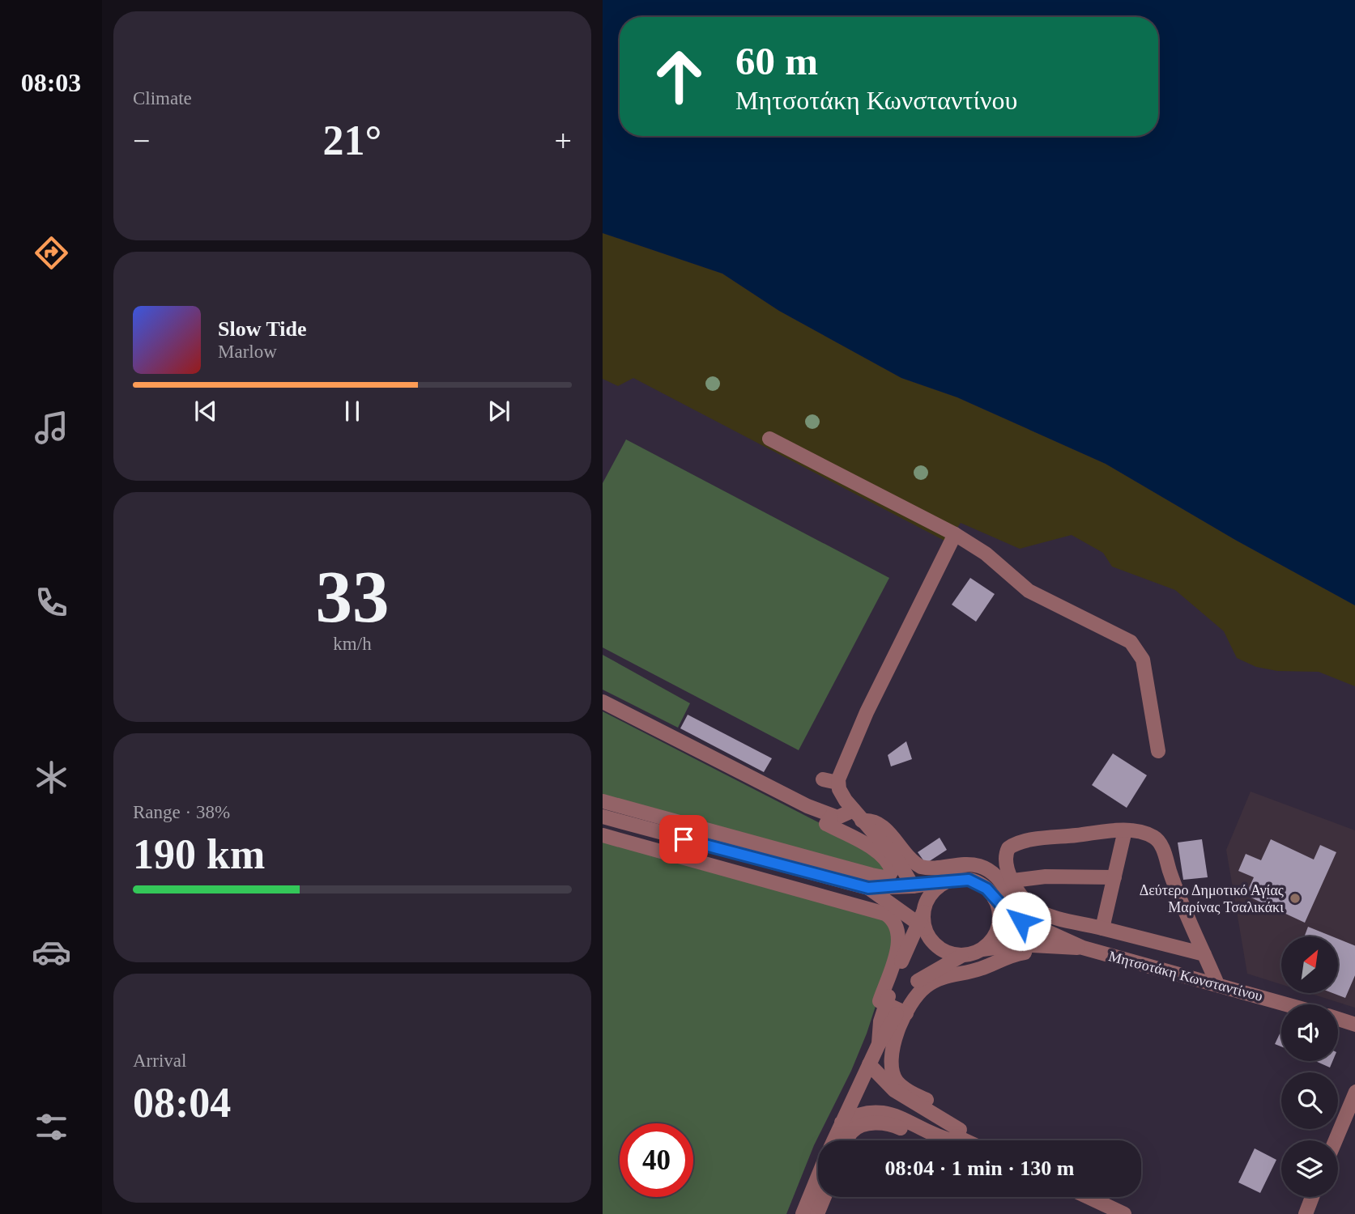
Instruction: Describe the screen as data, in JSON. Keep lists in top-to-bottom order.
{
  "streets": {
    "street": ["Μητσοτάκη Κωνσταντίνου"]
  },
  "places": ["Δεύτερο Δημοτικό Αγίας Μαρίνας Τσαλικάκι"],
  "north": "top right",
  "page": {
    "tabs": "08:03",
    "tile": [
      "Climate",
      ["33", "km/h"],
      ["Range · 38%", "190 km"],
      ["Arrival", "08:04"]
    ],
    "turn": ["60 m", "Μητσοτάκη Κωνσταντίνου"],
    "heat": ["−", "21°", "+"],
    "song": ["Slow Tide", "Marlow"],
    "limit": "40",
    "trip": "08:04 · 1 min · 130 m"
  }
}
